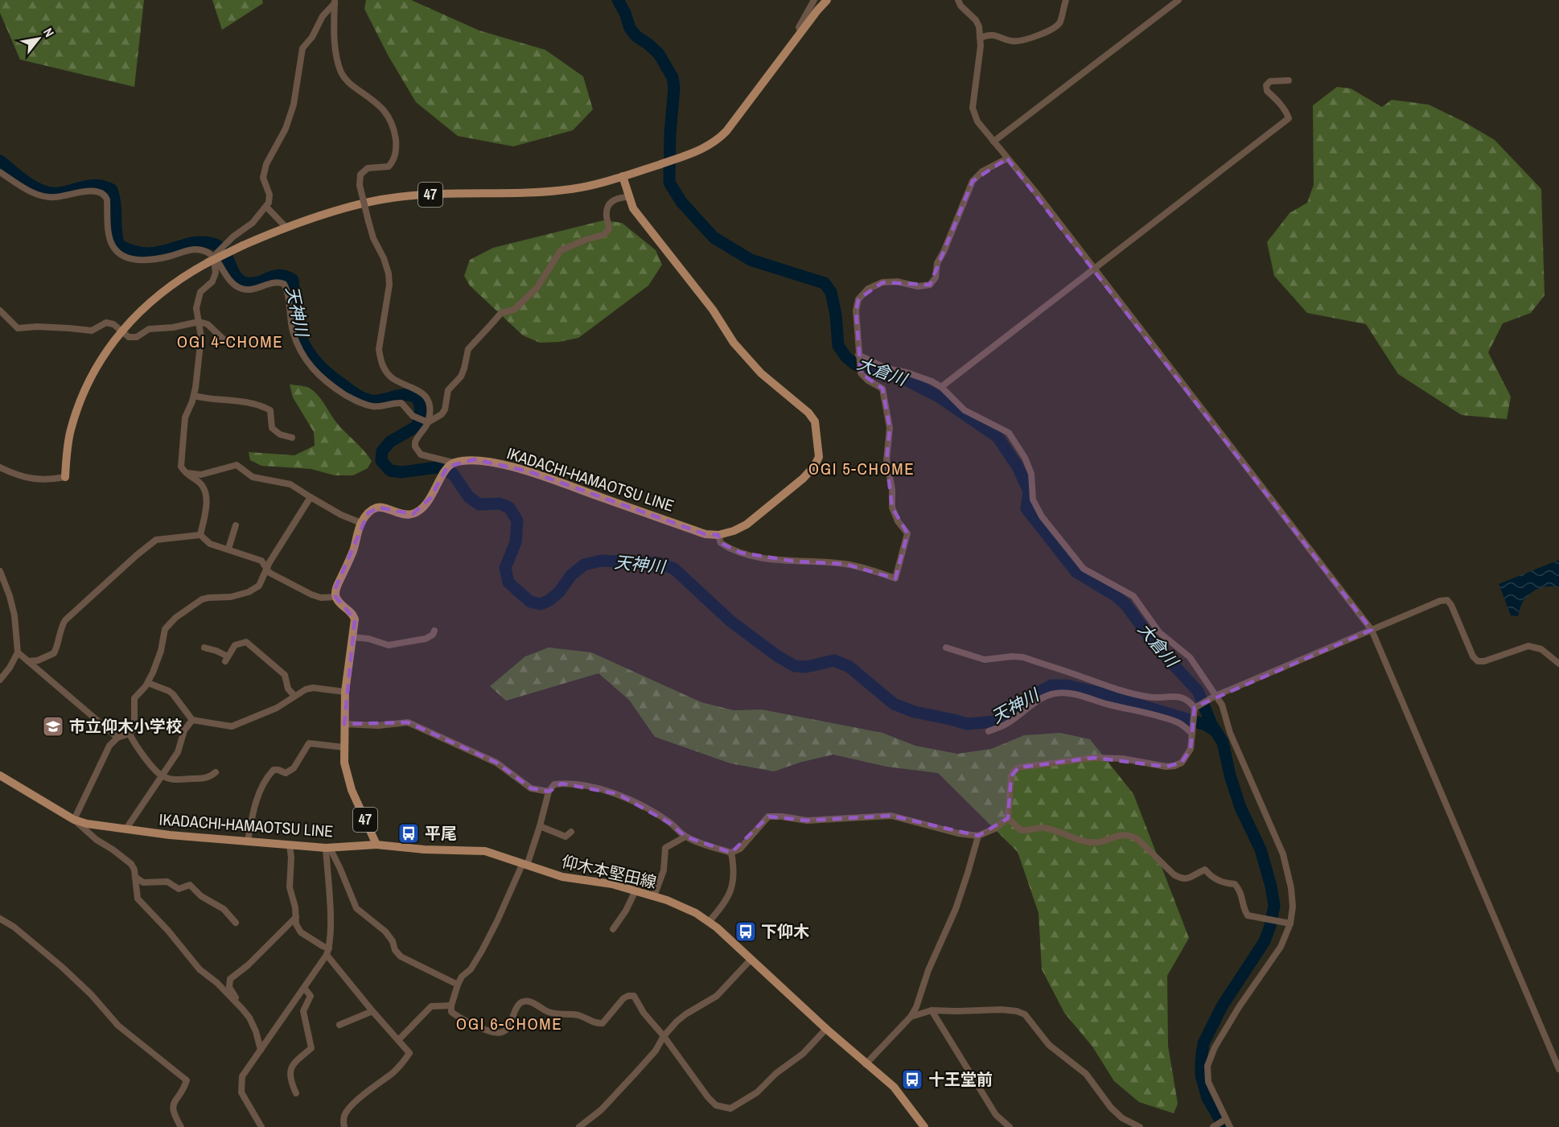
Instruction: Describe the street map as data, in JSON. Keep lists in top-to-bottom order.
{
  "streets": {
    "main road": ["47", "IKADACHI-HAMAOTSU LINE", "仰木本堅田線"]
  },
  "crossings": [
    ["47", "IKADACHI-HAMAOTSU LINE"],
    ["47", "仰木本堅田線"],
    ["IKADACHI-HAMAOTSU LINE", "仰木本堅田線"]
  ],
  "districts": ["OGI 4-CHOME", "OGI 5-CHOME", "OGI 6-CHOME"],
  "water": ["天神川", "大倉川"],
  "places": {
    "school or university": ["市立仰木小学校"],
    "bus stop": ["平尾", "下仰木", "十王堂前"]
  },
  "north": "top right"
}
